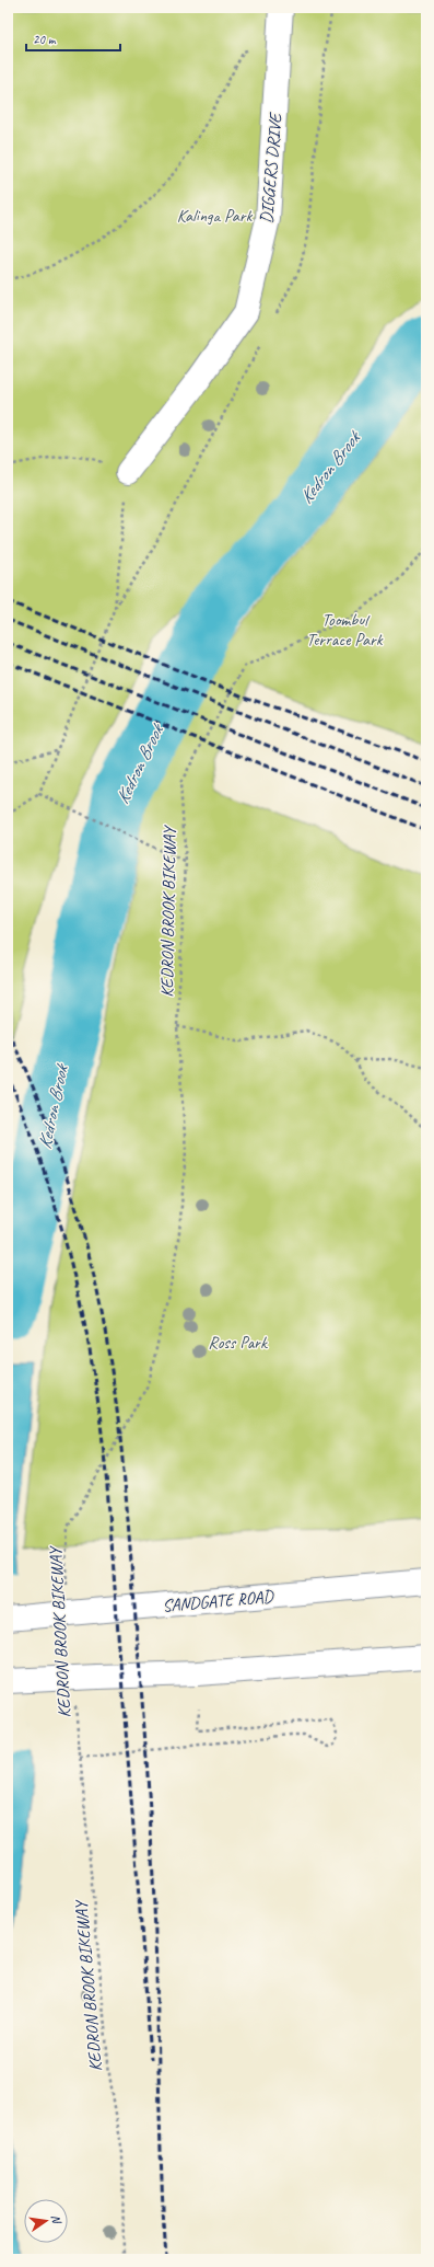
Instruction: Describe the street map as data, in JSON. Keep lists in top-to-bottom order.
{
  "streets": {
    "main road": ["DIGGERS DRIVE", "SANDGATE ROAD"],
    "path": ["KEDRON BROOK BIKEWAY"]
  },
  "water": ["Kedron Brook"],
  "parks": ["Kalinga Park", "Toombul Terrace Park", "Ross Park"],
  "scale_bar": "20 m",
  "north": "right"
}
